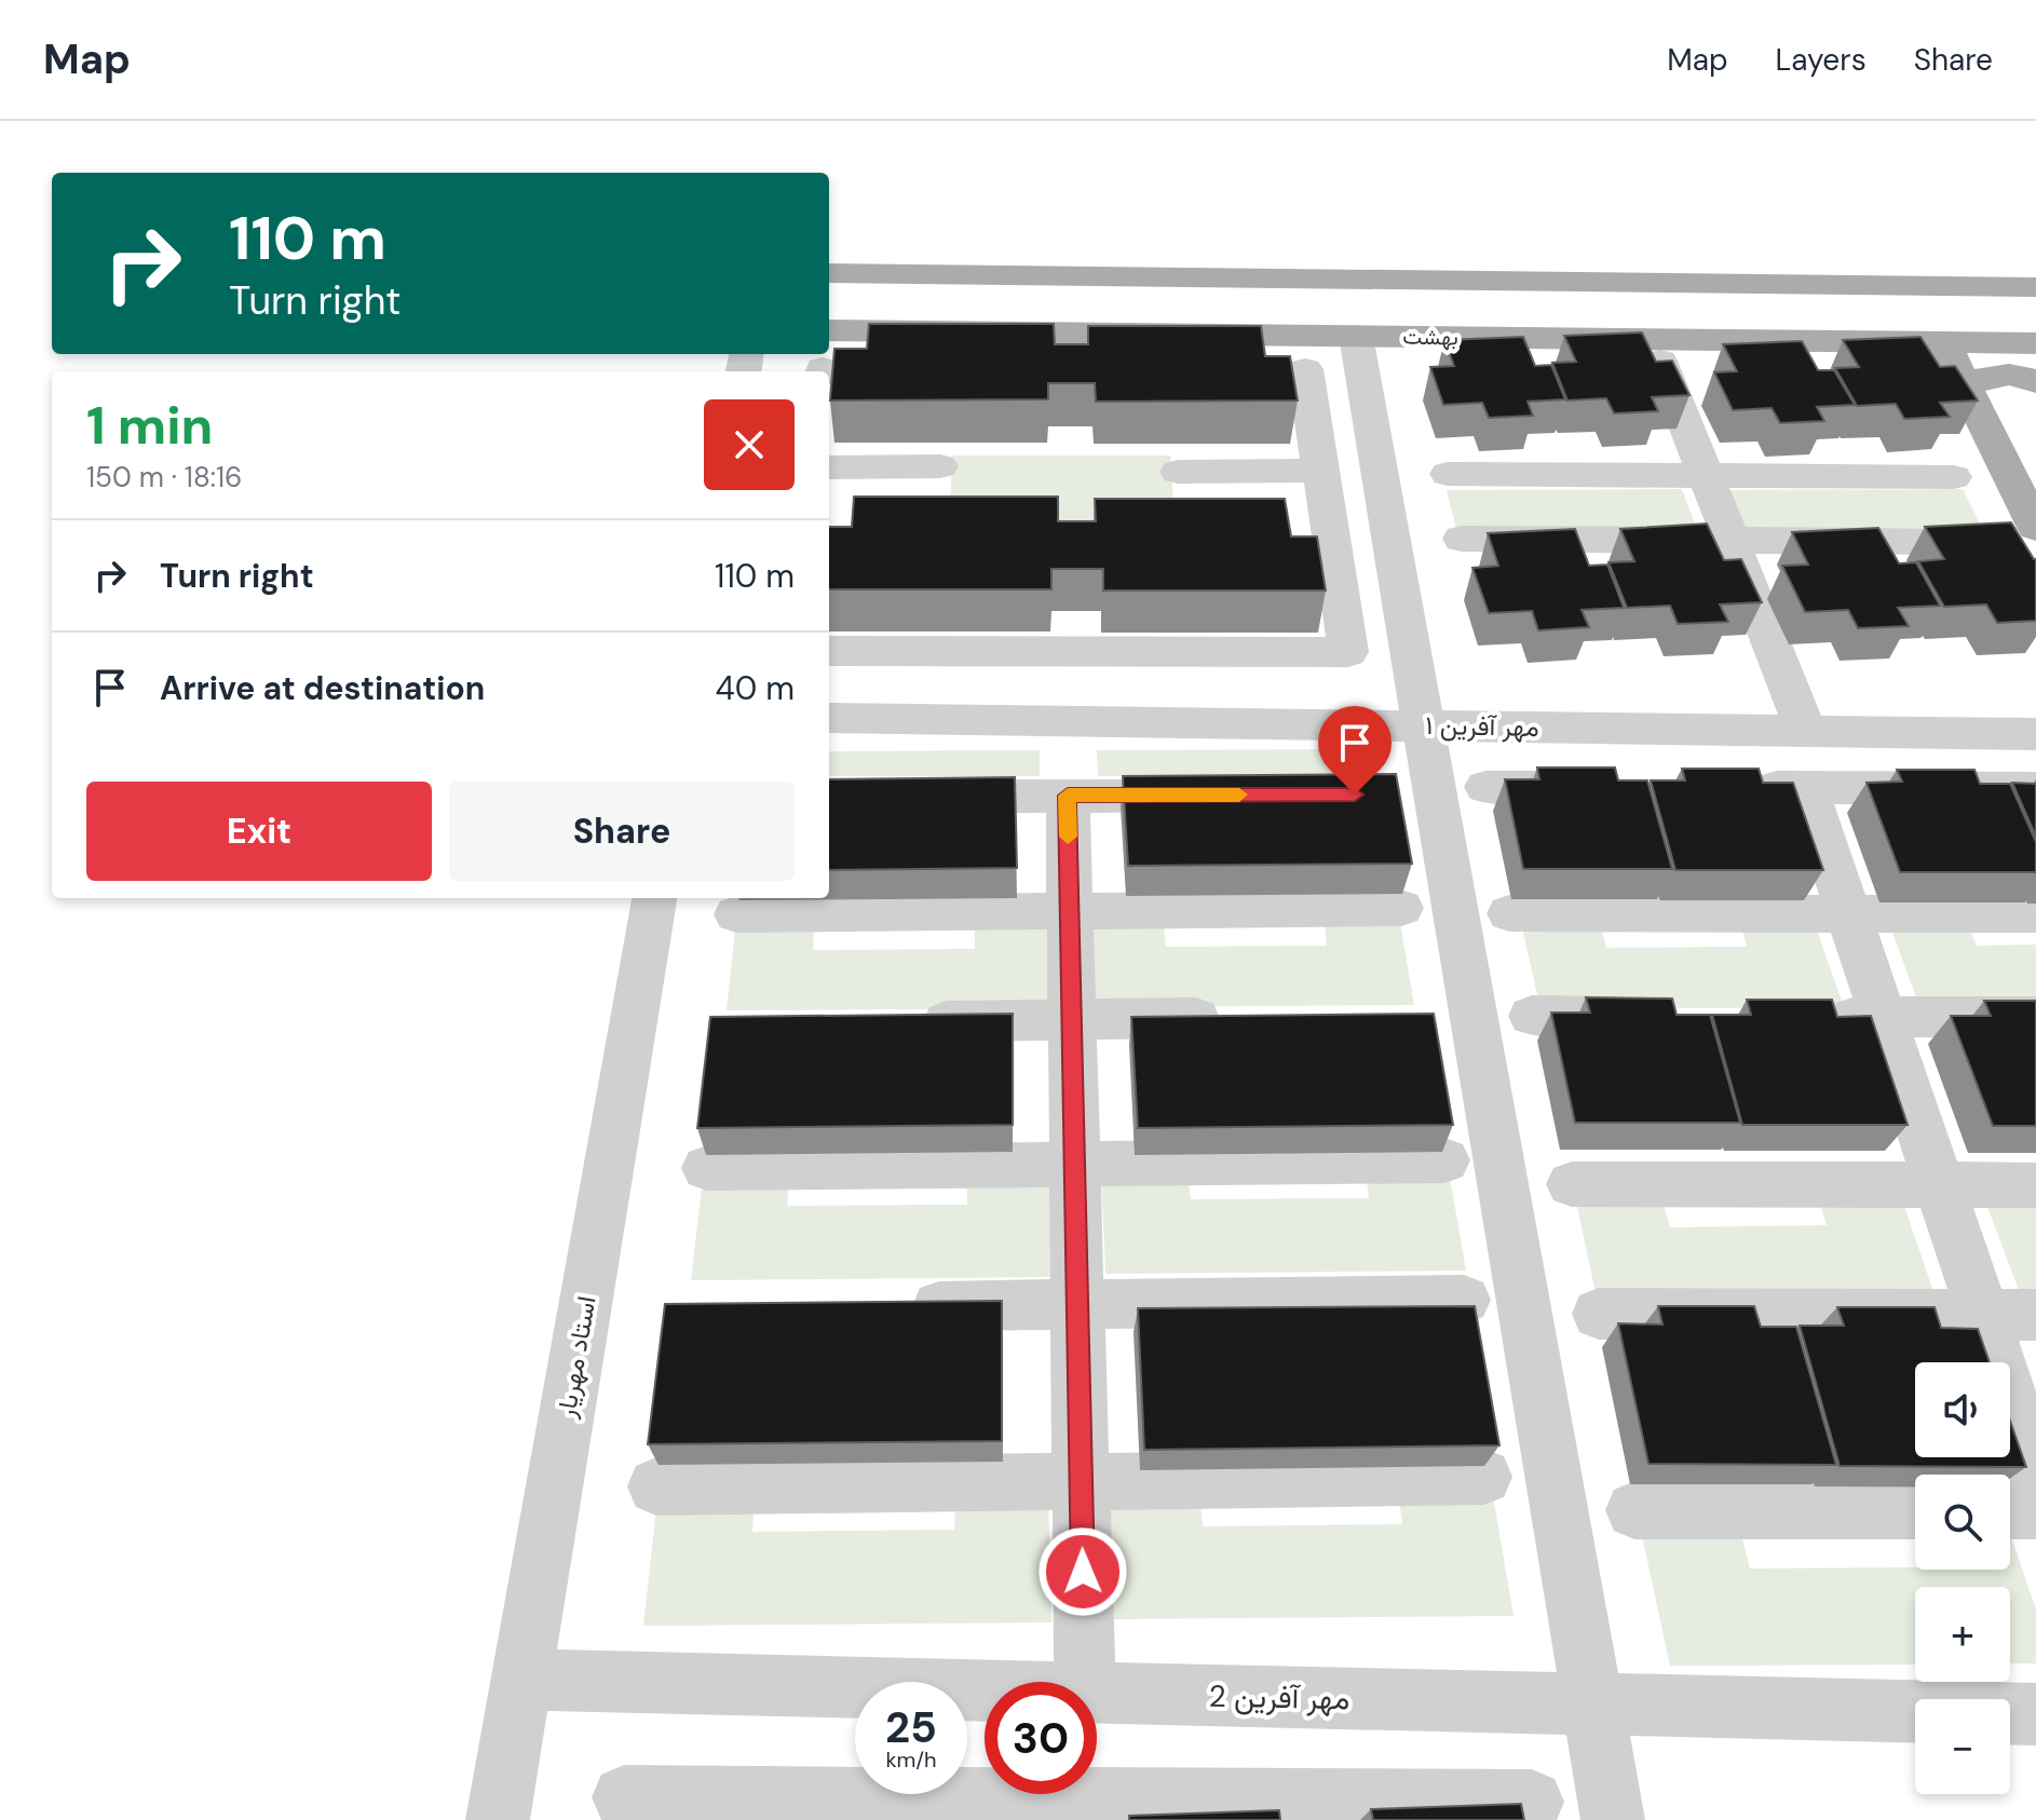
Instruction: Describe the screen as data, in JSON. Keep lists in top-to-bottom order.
{
  "streets": {
    "main road": ["بهشت"],
    "street": ["مهر آفرین ۱", "استاد مهریار", "مهر آفرین 2"]
  },
  "crossings": [
    ["استاد مهریار", "مهر آفرین 2"]
  ],
  "page": {
    "header": "Map",
    "nav": ["Map", "Layers", "Share"],
    "turn": ["110 m", "Turn right"],
    "heading": ["1 min", "150 m · 18:16"],
    "list": [
      {
        "name": "Turn right",
        "value": "110 m"
      },
      {
        "name": "Arrive at destination",
        "value": "40 m"
      }
    ],
    "buttons": ["Exit", "Share"],
    "map_buttons": ["+", "−"],
    "speed": "25 km/h",
    "limit": "30"
  }
}
